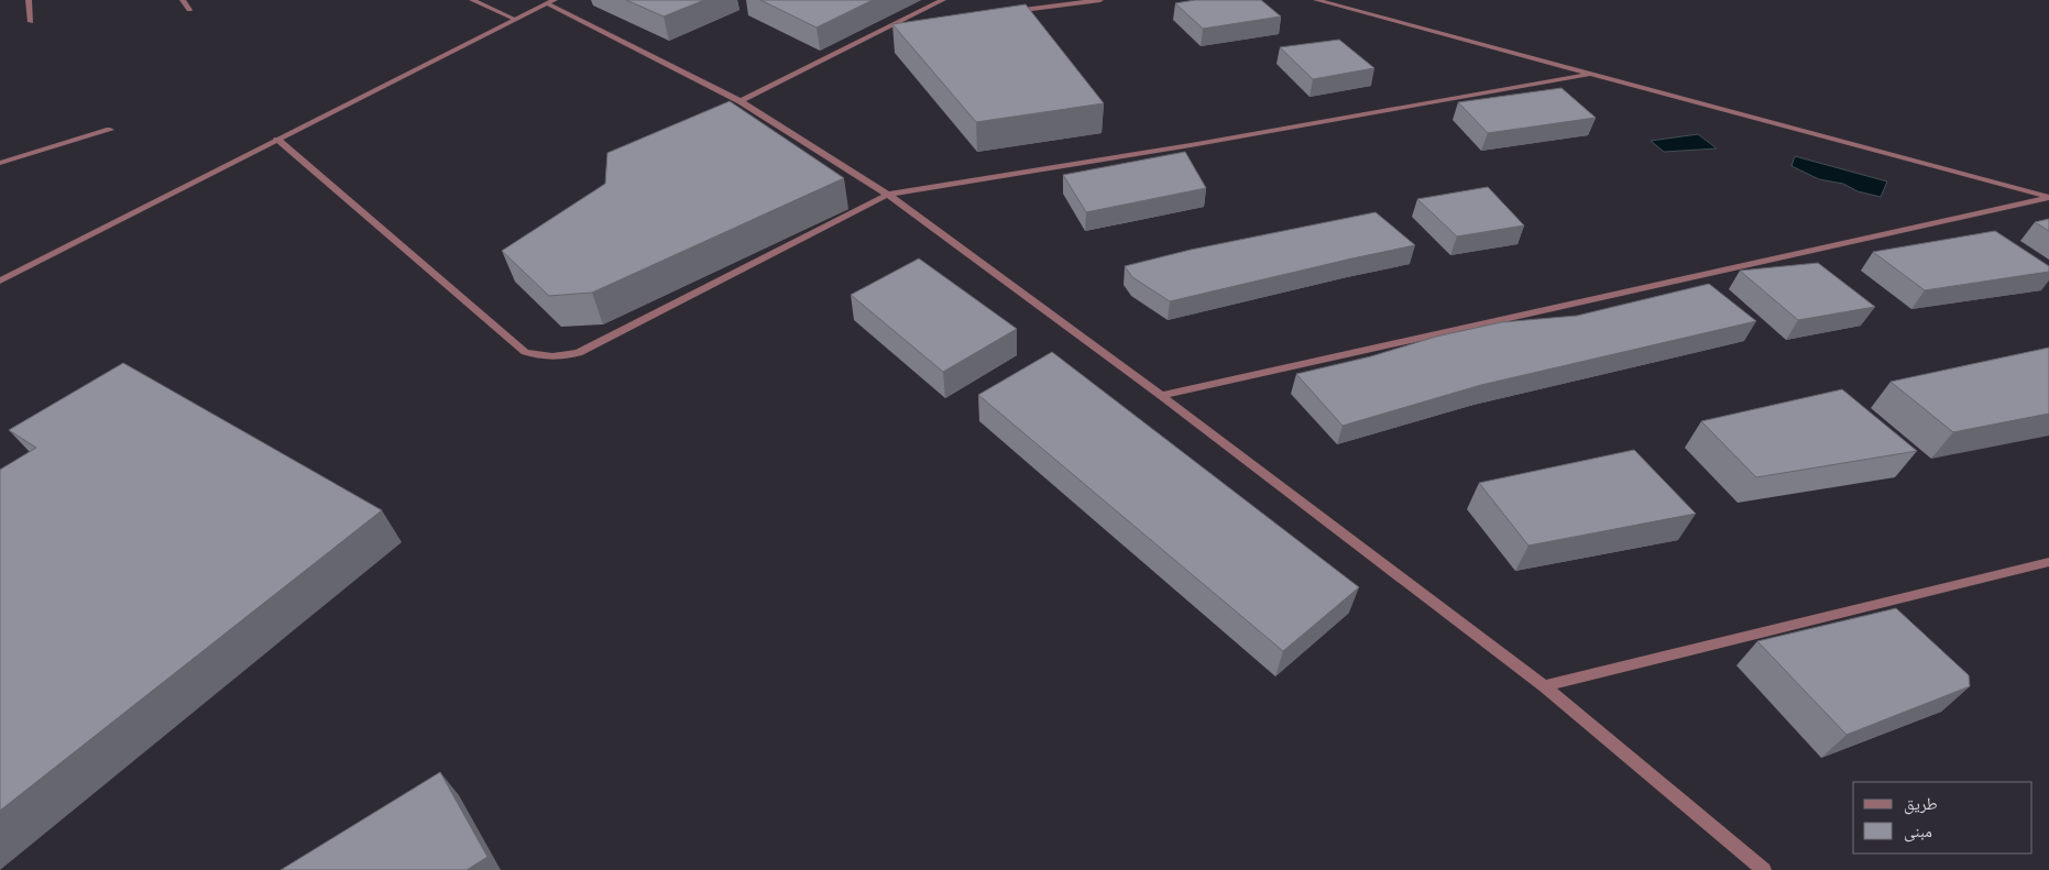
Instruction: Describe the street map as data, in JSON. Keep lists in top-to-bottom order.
{
  "legend": ["طريق", "مبنى"]
}
